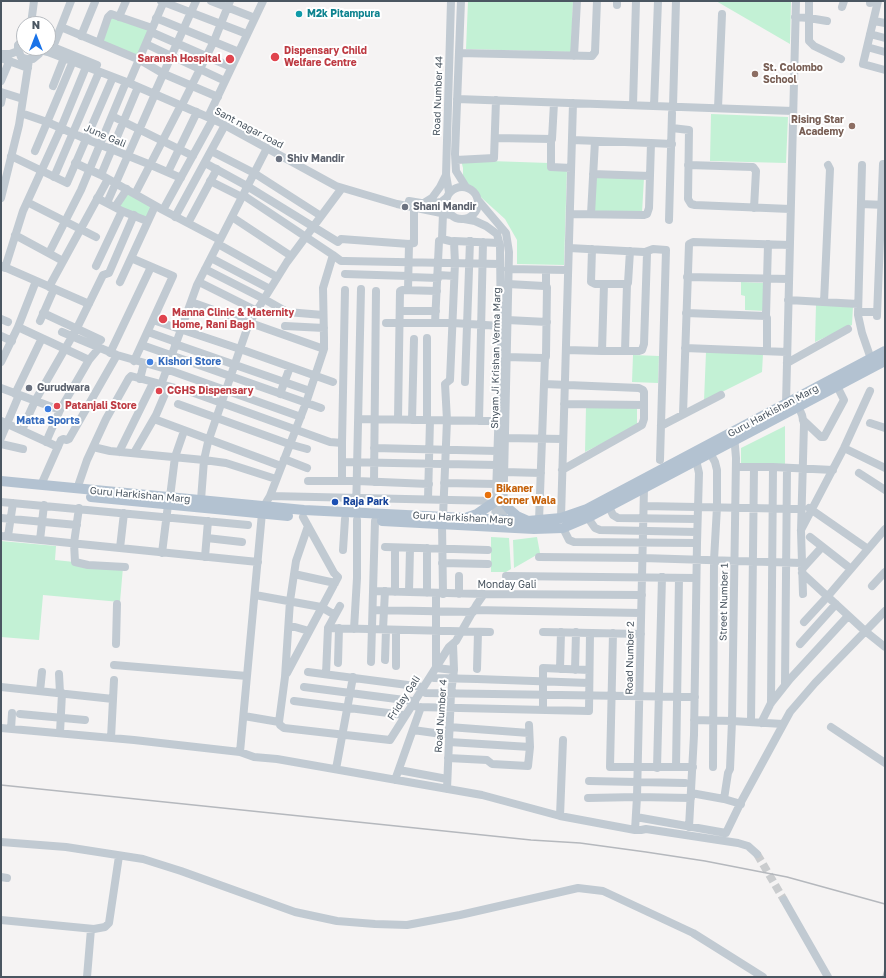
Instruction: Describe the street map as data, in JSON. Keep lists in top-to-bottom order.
{
  "streets": {
    "main road": ["Guru Harkishan Marg"],
    "street": [
      "Road Number 44",
      "Sant nagar road",
      "June Gali",
      "Shyam Ji Krishan Verma Marg",
      "Monday Gali",
      "Street Number 1",
      "Road Number 2",
      "Friday Gali",
      "Road Number 4"
    ]
  },
  "crossings": [
    ["Road Number 44", "Sant nagar road"],
    ["Road Number 44", "Shyam Ji Krishan Verma Marg"],
    ["Sant nagar road", "Shyam Ji Krishan Verma Marg"],
    ["Shyam Ji Krishan Verma Marg", "Guru Harkishan Marg"],
    ["Guru Harkishan Marg", "Street Number 1"],
    ["Guru Harkishan Marg", "Road Number 2"],
    ["Monday Gali", "Road Number 2"],
    ["Monday Gali", "Friday Gali"],
    ["Friday Gali", "Road Number 4"]
  ],
  "places": [
    "M2k Pitampura",
    "Dispensary Child Welfare Centre",
    "Saransh Hospital",
    "St. Colombo School",
    "Rising Star Academy",
    "Shiv Mandir",
    "Shani Mandir",
    "Manna Clinic & Maternity Home, Rani Bagh",
    "Kishori Store",
    "Gurudwara",
    "CGHS Dispensary",
    "Patanjali Store",
    "Matta Sports",
    "Bikaner Corner Wala",
    "Raja Park"
  ],
  "north": "top"
}
